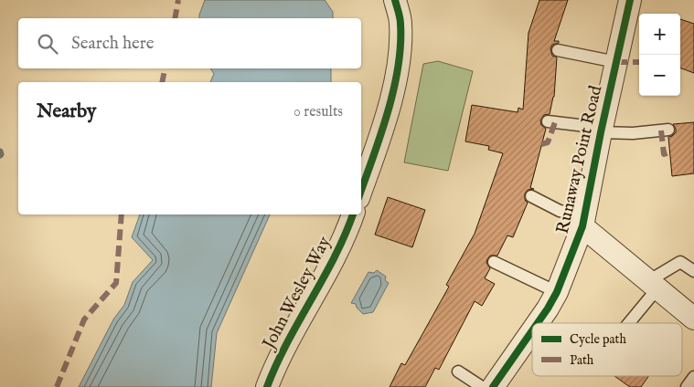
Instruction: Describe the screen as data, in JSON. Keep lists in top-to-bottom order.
{
  "streets": {
    "street": ["Runaway Point Road", "John Wesley Way"]
  },
  "legend": ["Cycle path", "Path"],
  "page": {
    "map_buttons": ["+", "−"],
    "search": "Search here",
    "heading": ["Nearby", "0 results"]
  }
}
